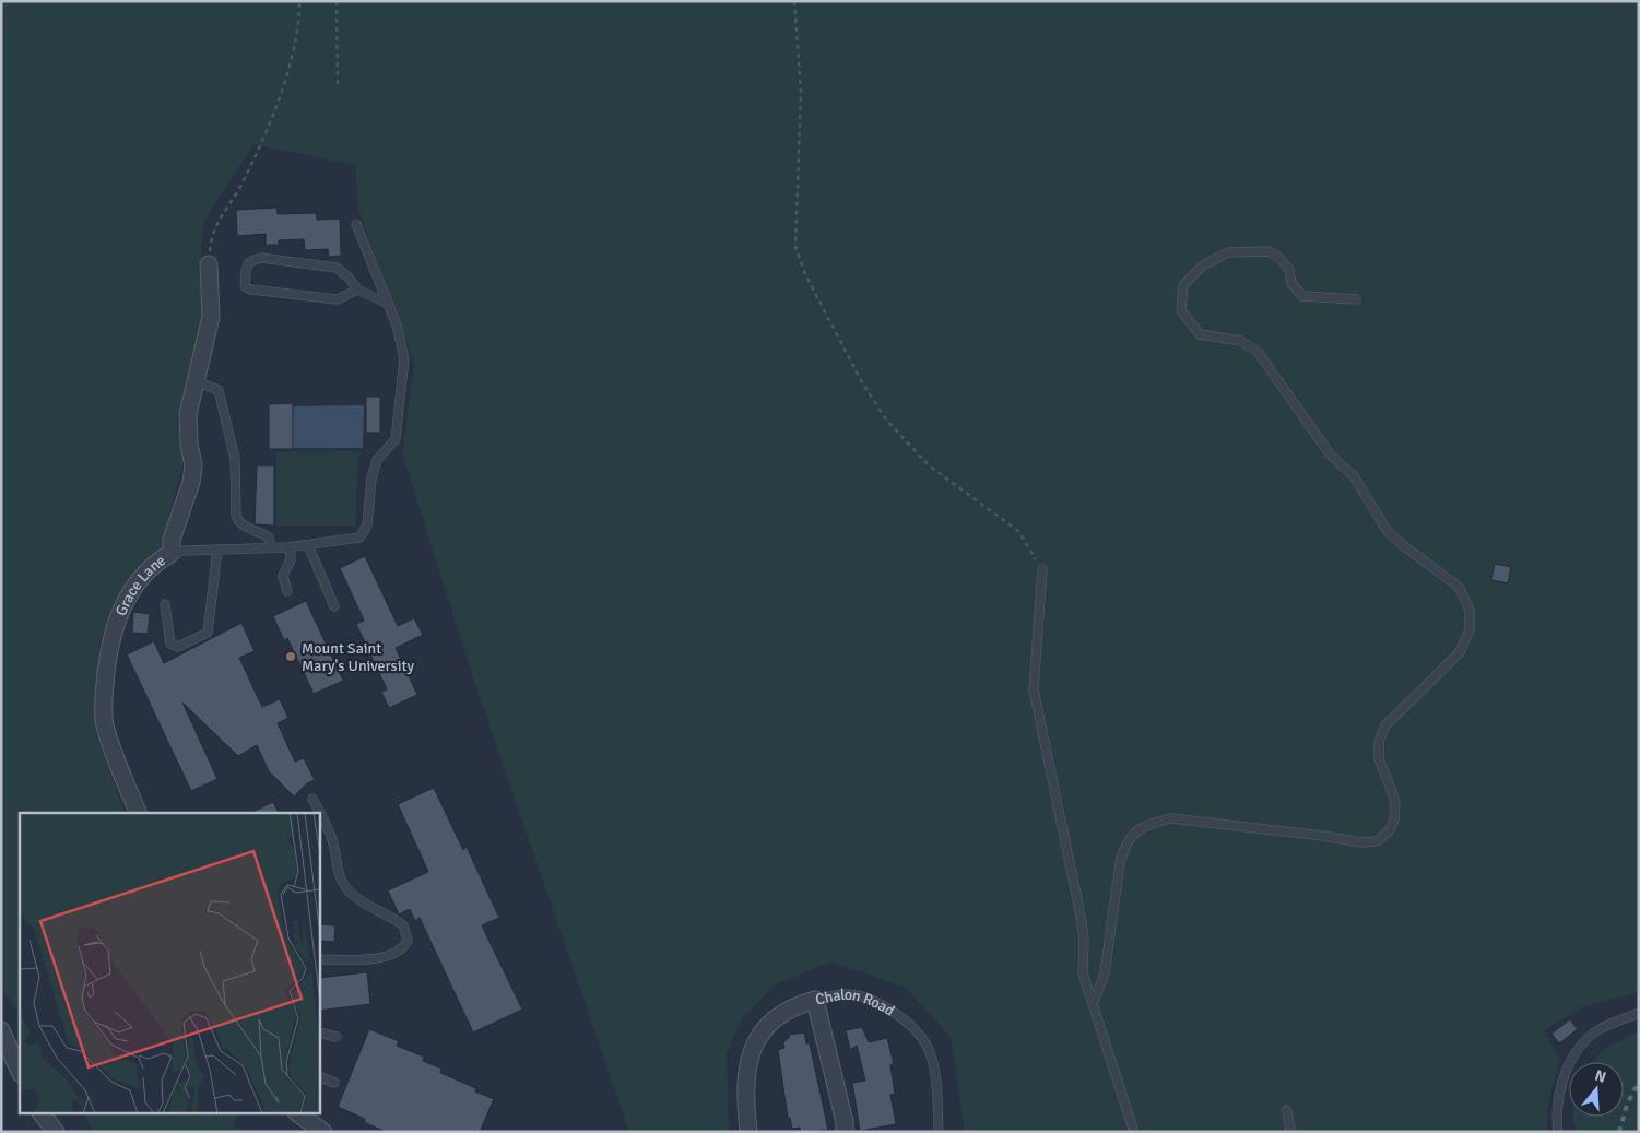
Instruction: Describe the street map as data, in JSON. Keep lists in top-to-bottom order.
{
  "streets": {
    "street": ["Grace Lane", "Chalon Road"]
  },
  "places": ["Mount Saint Mary's University"],
  "north": "top"
}
